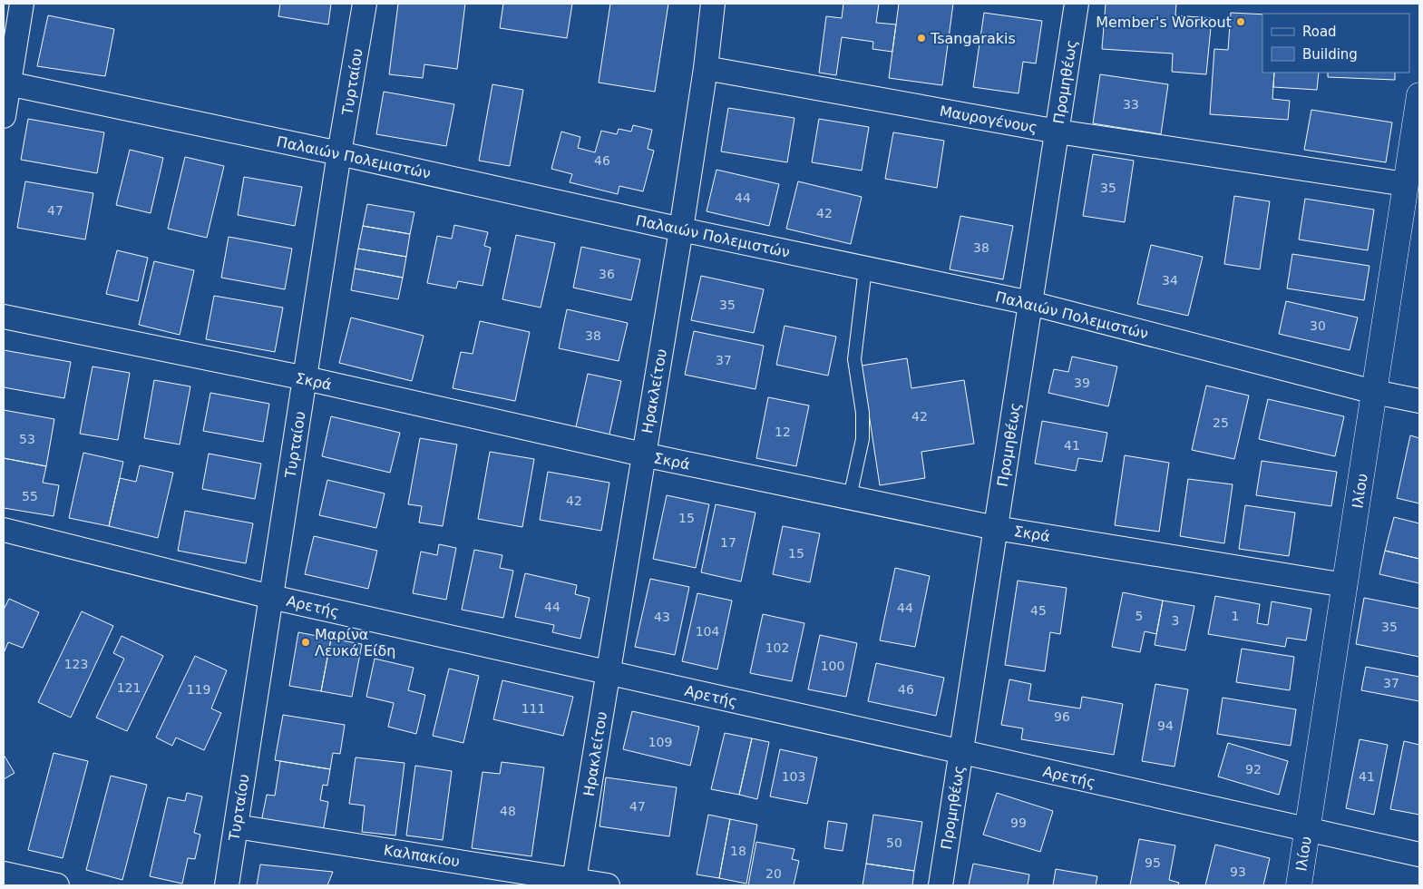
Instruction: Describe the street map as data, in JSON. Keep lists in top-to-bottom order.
{
  "streets": {
    "street": [
      "Τυρταίου",
      "Προμηθέως",
      "Μαυρογένους",
      "Παλαιών Πολεμιστών",
      "Σκρά",
      "Ηρακλείτου",
      "Ιλίου",
      "Αρετής",
      "Καλπακίου"
    ]
  },
  "crossings": [
    ["Τυρταίου", "Παλαιών Πολεμιστών"],
    ["Τυρταίου", "Σκρά"],
    ["Τυρταίου", "Αρετής"],
    ["Τυρταίου", "Καλπακίου"],
    ["Προμηθέως", "Μαυρογένους"],
    ["Προμηθέως", "Παλαιών Πολεμιστών"],
    ["Προμηθέως", "Σκρά"],
    ["Προμηθέως", "Αρετής"],
    ["Μαυρογένους", "Ηρακλείτου"],
    ["Μαυρογένους", "Ιλίου"],
    ["Παλαιών Πολεμιστών", "Ηρακλείτου"],
    ["Παλαιών Πολεμιστών", "Ιλίου"],
    ["Σκρά", "Ηρακλείτου"],
    ["Σκρά", "Ιλίου"],
    ["Ηρακλείτου", "Αρετής"],
    ["Ηρακλείτου", "Καλπακίου"],
    ["Ιλίου", "Αρετής"]
  ],
  "places": ["Member's Workout", "Tsangarakis", "Μαρίνα Λευκά Είδη"],
  "house_numbers": [
    "33",
    "46",
    "35",
    "44",
    "47",
    "42",
    "38",
    "36",
    "34",
    "35",
    "30",
    "38",
    "37",
    "39",
    "42",
    "25",
    "12",
    "53",
    "41",
    "55",
    "42",
    "15",
    "17",
    "15",
    "44",
    "44",
    "45",
    "5",
    "1",
    "43",
    "3",
    "35",
    "104",
    "102",
    "123",
    "100",
    "37",
    "121",
    "119",
    "46",
    "111",
    "96",
    "94",
    "109",
    "92",
    "103",
    "41",
    "47",
    "48",
    "99",
    "50",
    "18",
    "95",
    "93",
    "20"
  ],
  "legend": ["Road", "Building"]
}
